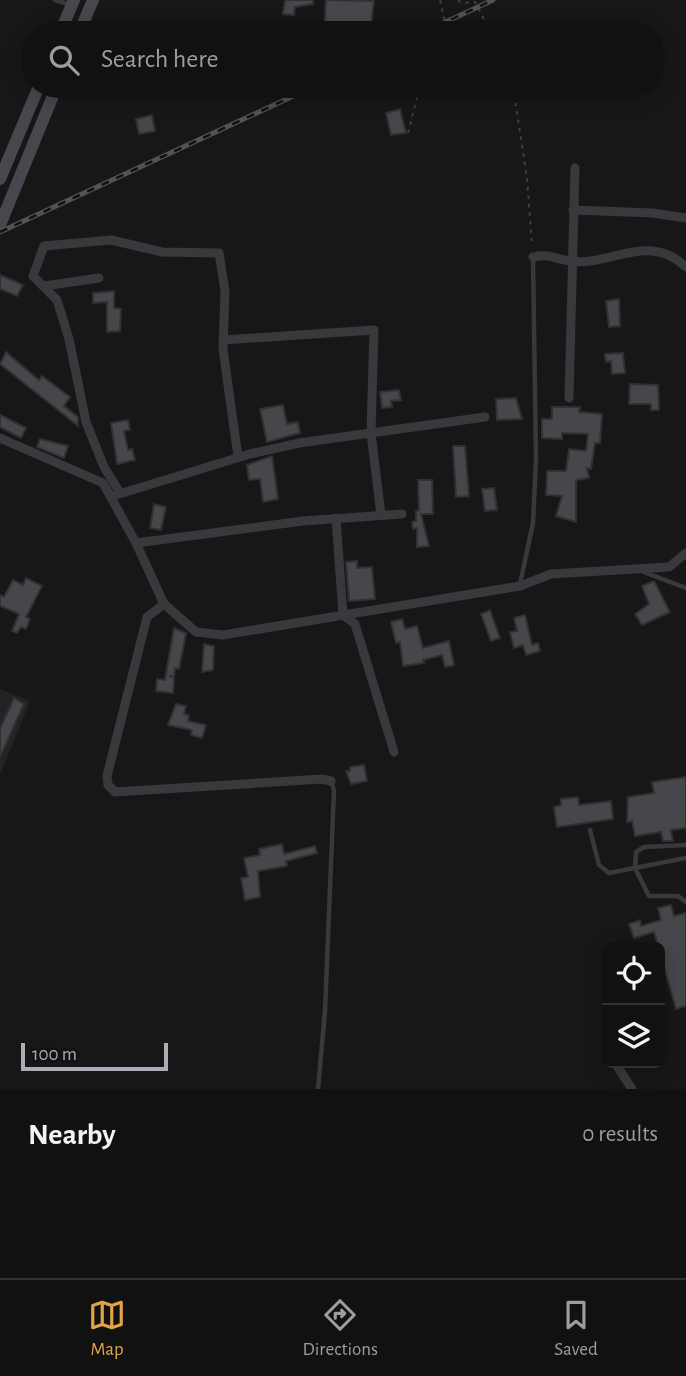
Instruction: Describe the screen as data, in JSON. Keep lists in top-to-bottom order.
{
  "scale_bar": "100 m",
  "page": {
    "search": "Search here",
    "scale": "100 m",
    "heading": ["Nearby", "0 results"],
    "nav": ["Map", "Directions", "Saved"]
  }
}
